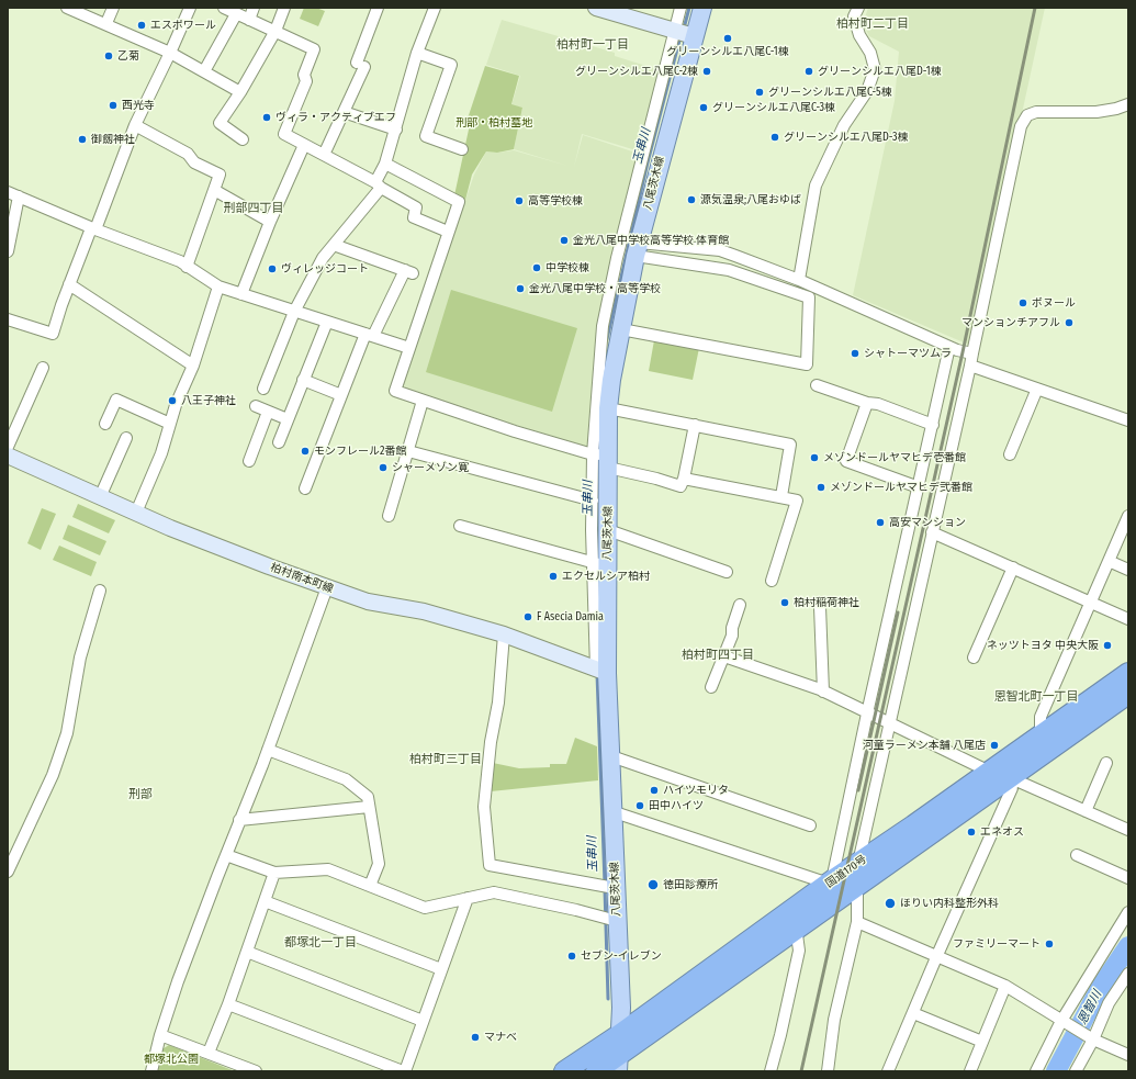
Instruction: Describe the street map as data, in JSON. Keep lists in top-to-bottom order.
{
  "streets": {
    "highway": ["国道170号"],
    "main road": ["八尾茨木線", "柏村南本町線"]
  },
  "crossings": [
    ["八尾茨木線", "柏村南本町線"],
    ["八尾茨木線", "国道170号"]
  ],
  "districts": [
    "柏村町二丁目",
    "柏村町一丁目",
    "刑部四丁目",
    "柏村町四丁目",
    "恩智北町一丁目",
    "柏村町三丁目",
    "刑部",
    "都塚北一丁目"
  ],
  "water": ["玉串川", "恩智川"],
  "parks": ["刑部・柏村墓地", "都塚北公園"],
  "places": [
    "エスポワール",
    "グリーンシルエ八尾C-1棟",
    "乙菊",
    "グリーンシルエ八尾C-2棟",
    "グリーンシルエ八尾D-1棟",
    "グリーンシルエ八尾C-5棟",
    "西光寺",
    "グリーンシルエ八尾C-3棟",
    "ヴィラ・アクティブエフ",
    "グリーンシルエ八尾D-3棟",
    "御劔神社",
    "源気温泉;八尾おゆば",
    "高等学校棟",
    "金光八尾中学校高等学校 体育館",
    "中学校棟",
    "ヴィレッジコート",
    "金光八尾中学校・高等学校",
    "ボヌール",
    "マンションチアフル",
    "シャトーマツムラ",
    "八王子神社",
    "モンフレール2番館",
    "メゾンドールヤマヒデ壱番館",
    "シャーメゾン寛",
    "メゾンドールヤマヒデ弐番館",
    "高安マンション",
    "エクセルシア柏村",
    "柏村稲荷神社",
    "F Asecia Damia",
    "ネッツトヨタ 中央大阪",
    "河童ラーメン本舗 八尾店",
    "ハイツモリタ",
    "田中ハイツ",
    "エネオス",
    "徳田診療所",
    "ほりい内科整形外科",
    "ファミリーマート",
    "セブン-イレブン",
    "マナベ"
  ]
}
